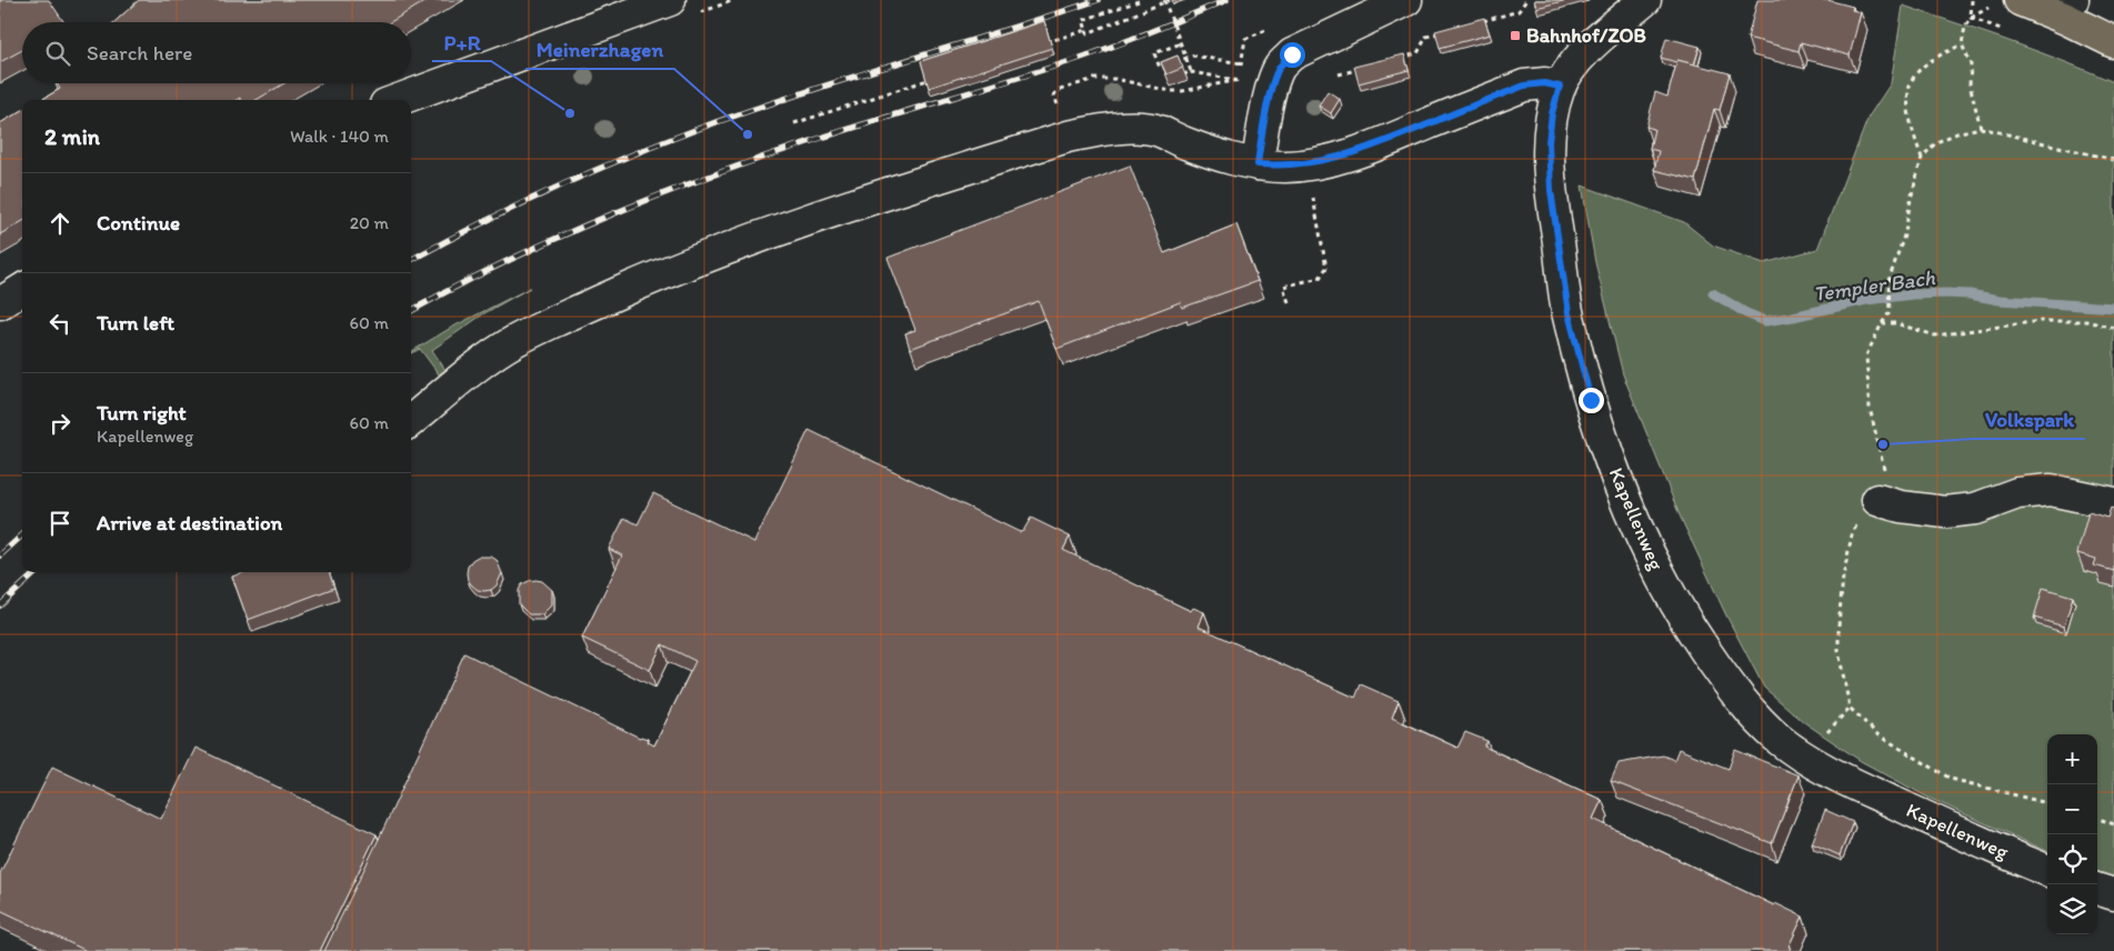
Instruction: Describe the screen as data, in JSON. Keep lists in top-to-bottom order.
{
  "streets": {
    "street": ["Kapellenweg"]
  },
  "water": ["Templer Bach"],
  "places": {
    "transit": ["Bahnhof/ZOB"],
    "other": ["P+R", "Meinerzhagen", "Volkspark"]
  },
  "page": {
    "search": "Search here",
    "heading": ["2 min", "Walk · 140 m"],
    "list": [
      ["Continue", "20 m"],
      ["Turn left", "60 m"],
      ["Turn right", "Kapellenweg", "60 m"],
      "Arrive at destination"
    ],
    "map_buttons": ["+", "−"]
  }
}
